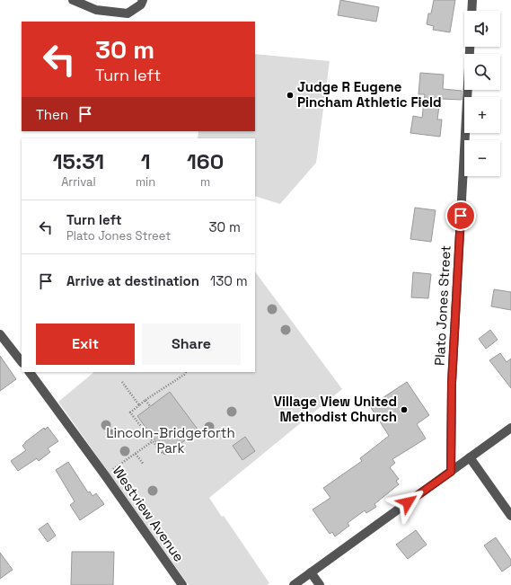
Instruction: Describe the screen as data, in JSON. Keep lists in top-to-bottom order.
{
  "streets": {
    "street": ["Plato Jones Street", "Westview Avenue"]
  },
  "parks": ["Lincoln-Bridgeforth Park"],
  "places": ["Judge R Eugene Pincham Athletic Field", "Village View United Methodist Church"],
  "page": {
    "map_buttons": ["+", "−"],
    "turn": ["30 m", "Turn left"],
    "then": "Then",
    "eta": [
      "15:31",
      "Arrival",
      "1",
      "min",
      "160",
      "m"
    ],
    "list": [
      {
        "name": "Turn left",
        "note": "Plato Jones Street",
        "value": "30 m"
      },
      {
        "name": "Arrive at destination",
        "value": "130 m"
      }
    ],
    "buttons": ["Exit", "Share"]
  }
}
